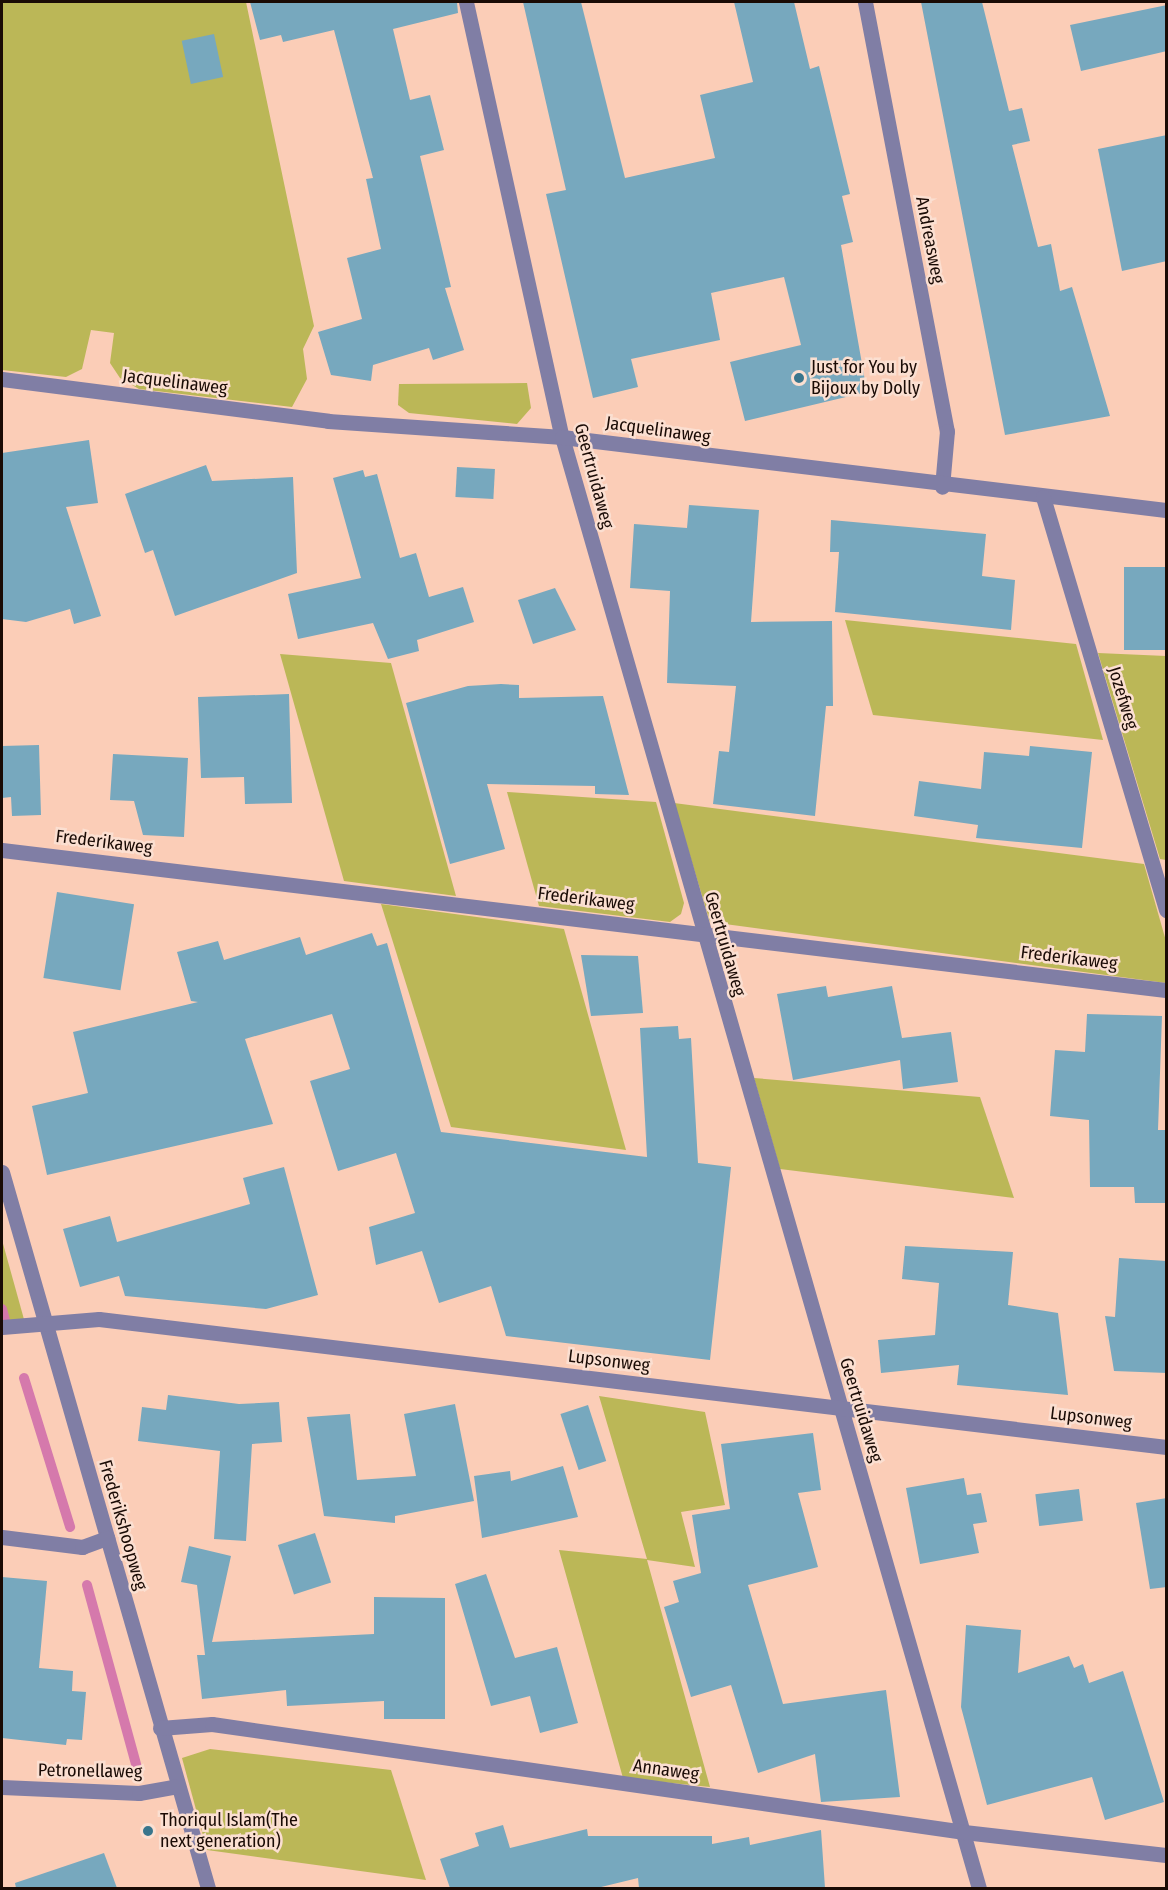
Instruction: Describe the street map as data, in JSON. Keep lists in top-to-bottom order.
{
  "streets": {
    "street": [
      "Andreasweg",
      "Jacquelinaweg",
      "Geertruidaweg",
      "Jozefweg",
      "Frederikaweg",
      "Lupsonweg",
      "Frederikshoopweg",
      "Annaweg",
      "Petronellaweg"
    ]
  },
  "crossings": [
    ["Andreasweg", "Jacquelinaweg"],
    ["Jacquelinaweg", "Geertruidaweg"],
    ["Jacquelinaweg", "Jozefweg"],
    ["Geertruidaweg", "Frederikaweg"],
    ["Geertruidaweg", "Lupsonweg"],
    ["Geertruidaweg", "Annaweg"],
    ["Lupsonweg", "Frederikshoopweg"],
    ["Frederikshoopweg", "Annaweg"],
    ["Frederikshoopweg", "Petronellaweg"]
  ],
  "places": ["Just for You by Bijoux by Dolly", "Thoriqul Islam(The next generation)"]
}
